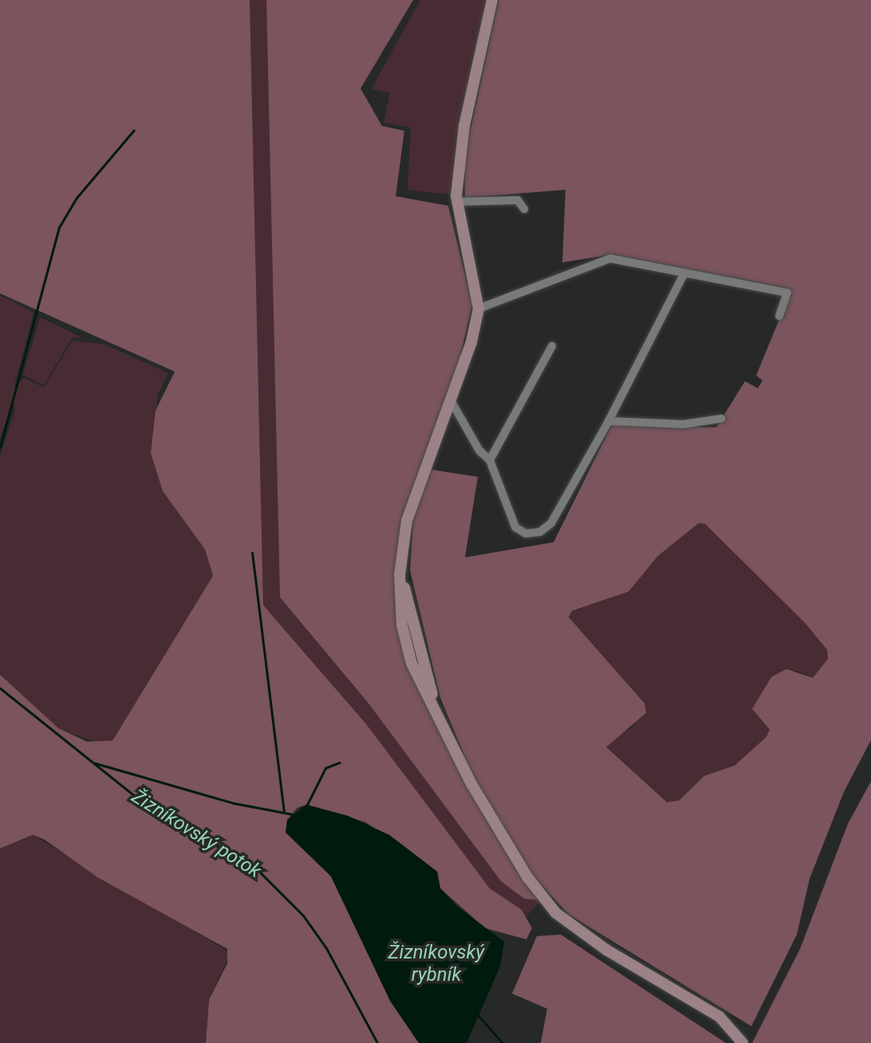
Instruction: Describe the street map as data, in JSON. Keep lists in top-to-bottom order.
{
  "water": ["Žizníkovský potok", "Žizníkovský rybník"]
}
